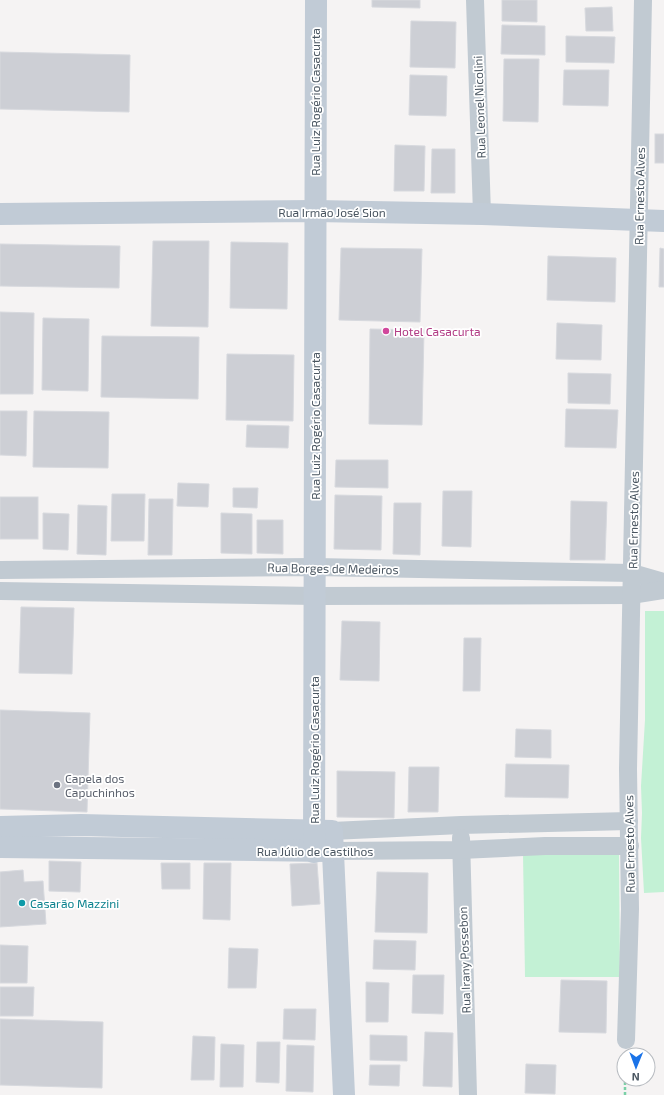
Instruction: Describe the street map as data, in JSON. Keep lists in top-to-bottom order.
{
  "streets": {
    "street": [
      "Rua Luiz Rogério Casacurta",
      "Rua Leonel Nicolini",
      "Rua Ernesto Alves",
      "Rua Irmão José Sion",
      "Rua Borges de Medeiros",
      "Rua Júlio de Castilhos",
      "Rua Irany Possebon"
    ]
  },
  "crossings": [
    ["Rua Luiz Rogério Casacurta", "Rua Irmão José Sion"],
    ["Rua Luiz Rogério Casacurta", "Rua Borges de Medeiros"],
    ["Rua Luiz Rogério Casacurta", "Rua Júlio de Castilhos"],
    ["Rua Leonel Nicolini", "Rua Irmão José Sion"],
    ["Rua Ernesto Alves", "Rua Irmão José Sion"],
    ["Rua Ernesto Alves", "Rua Borges de Medeiros"],
    ["Rua Ernesto Alves", "Rua Júlio de Castilhos"],
    ["Rua Júlio de Castilhos", "Rua Irany Possebon"]
  ],
  "places": ["Hotel Casacurta", "Capela dos Capuchinhos", "Casarão Mazzini"],
  "north": "bottom"
}
